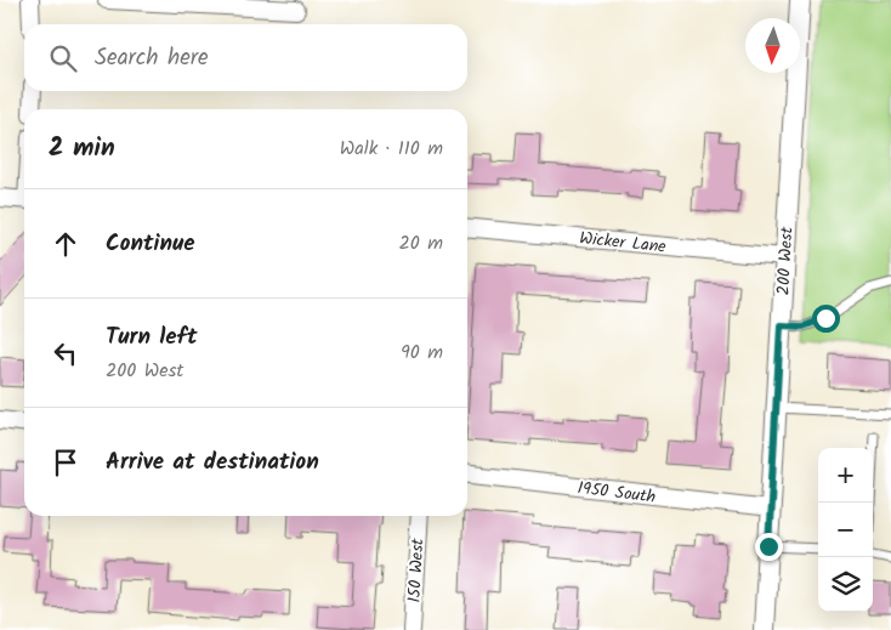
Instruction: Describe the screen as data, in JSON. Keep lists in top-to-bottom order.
{
  "streets": {
    "street": [
      "Wicker Lane",
      "200 West",
      "1950 South",
      "150 West"
    ]
  },
  "crossings": [
    ["Wicker Lane", "200 West"],
    ["200 West", "1950 South"]
  ],
  "north": "bottom",
  "page": {
    "search": "Search here",
    "heading": ["2 min", "Walk · 110 m"],
    "list": [
      ["Continue", "20 m"],
      ["Turn left", "200 West", "90 m"],
      "Arrive at destination"
    ],
    "map_buttons": ["+", "−"]
  }
}
